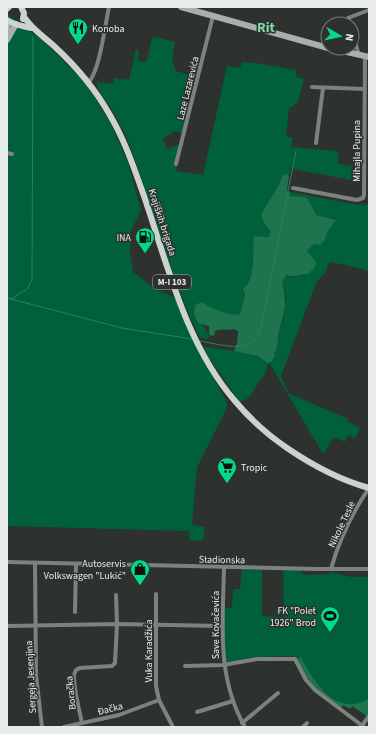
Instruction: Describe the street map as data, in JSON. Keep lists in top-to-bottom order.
{
  "streets": {
    "main road": ["Krajiških brigada", "M-I 103"],
    "street": [
      "Laze Lazarevića",
      "Mihajla Pupina",
      "Nikole Tesle",
      "Stadionska",
      "Save Kovačevića",
      "Vuka Karadžića",
      "Sergeja Jesenjina",
      "Boračka",
      "Đačka"
    ]
  },
  "crossings": [
    ["Krajiških brigada", "M-I 103"],
    ["Krajiških brigada", "Nikole Tesle"],
    ["Nikole Tesle", "Stadionska"],
    ["Stadionska", "Save Kovačevića"],
    ["Stadionska", "Sergeja Jesenjina"],
    ["Vuka Karadžića", "Đačka"],
    ["Boračka", "Đačka"]
  ],
  "districts": ["Rit"],
  "places": {
    "restaurant": ["Konoba"],
    "fuel station": ["INA"],
    "supermarket": ["Tropic"],
    "shop": ["Autoservis Volkswagen \"Lukić\""],
    "sports": ["FK \"Polet 1926\" Brod"]
  },
  "north": "right"
}
